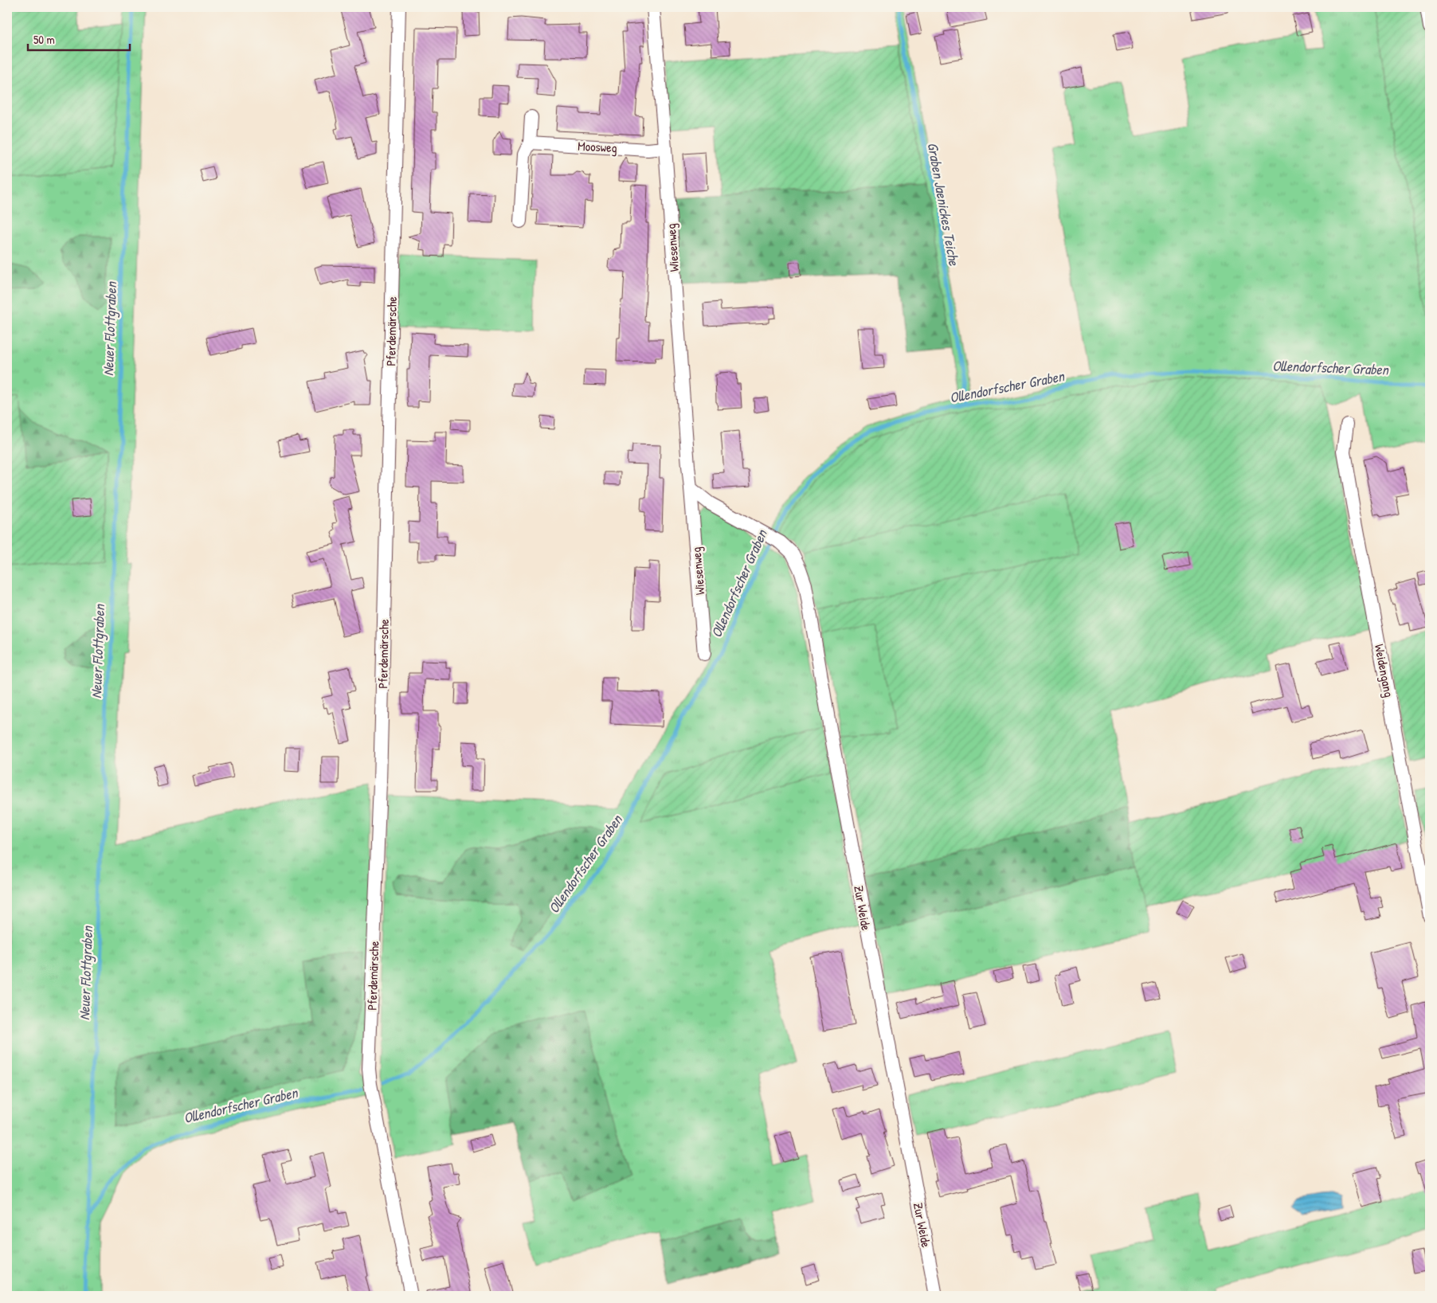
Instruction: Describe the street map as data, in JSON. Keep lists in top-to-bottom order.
{
  "streets": {
    "street": [
      "Moosweg",
      "Wiesenweg",
      "Pferdemärsche",
      "Weidengang",
      "Zur Weide"
    ]
  },
  "crossings": [
    ["Moosweg", "Wiesenweg"],
    ["Wiesenweg", "Zur Weide"]
  ],
  "water": ["Graben Jaenickes Teiche", "Neuer Flottgraben", "Ollendorfscher Graben"],
  "scale_bar": "50 m"
}
